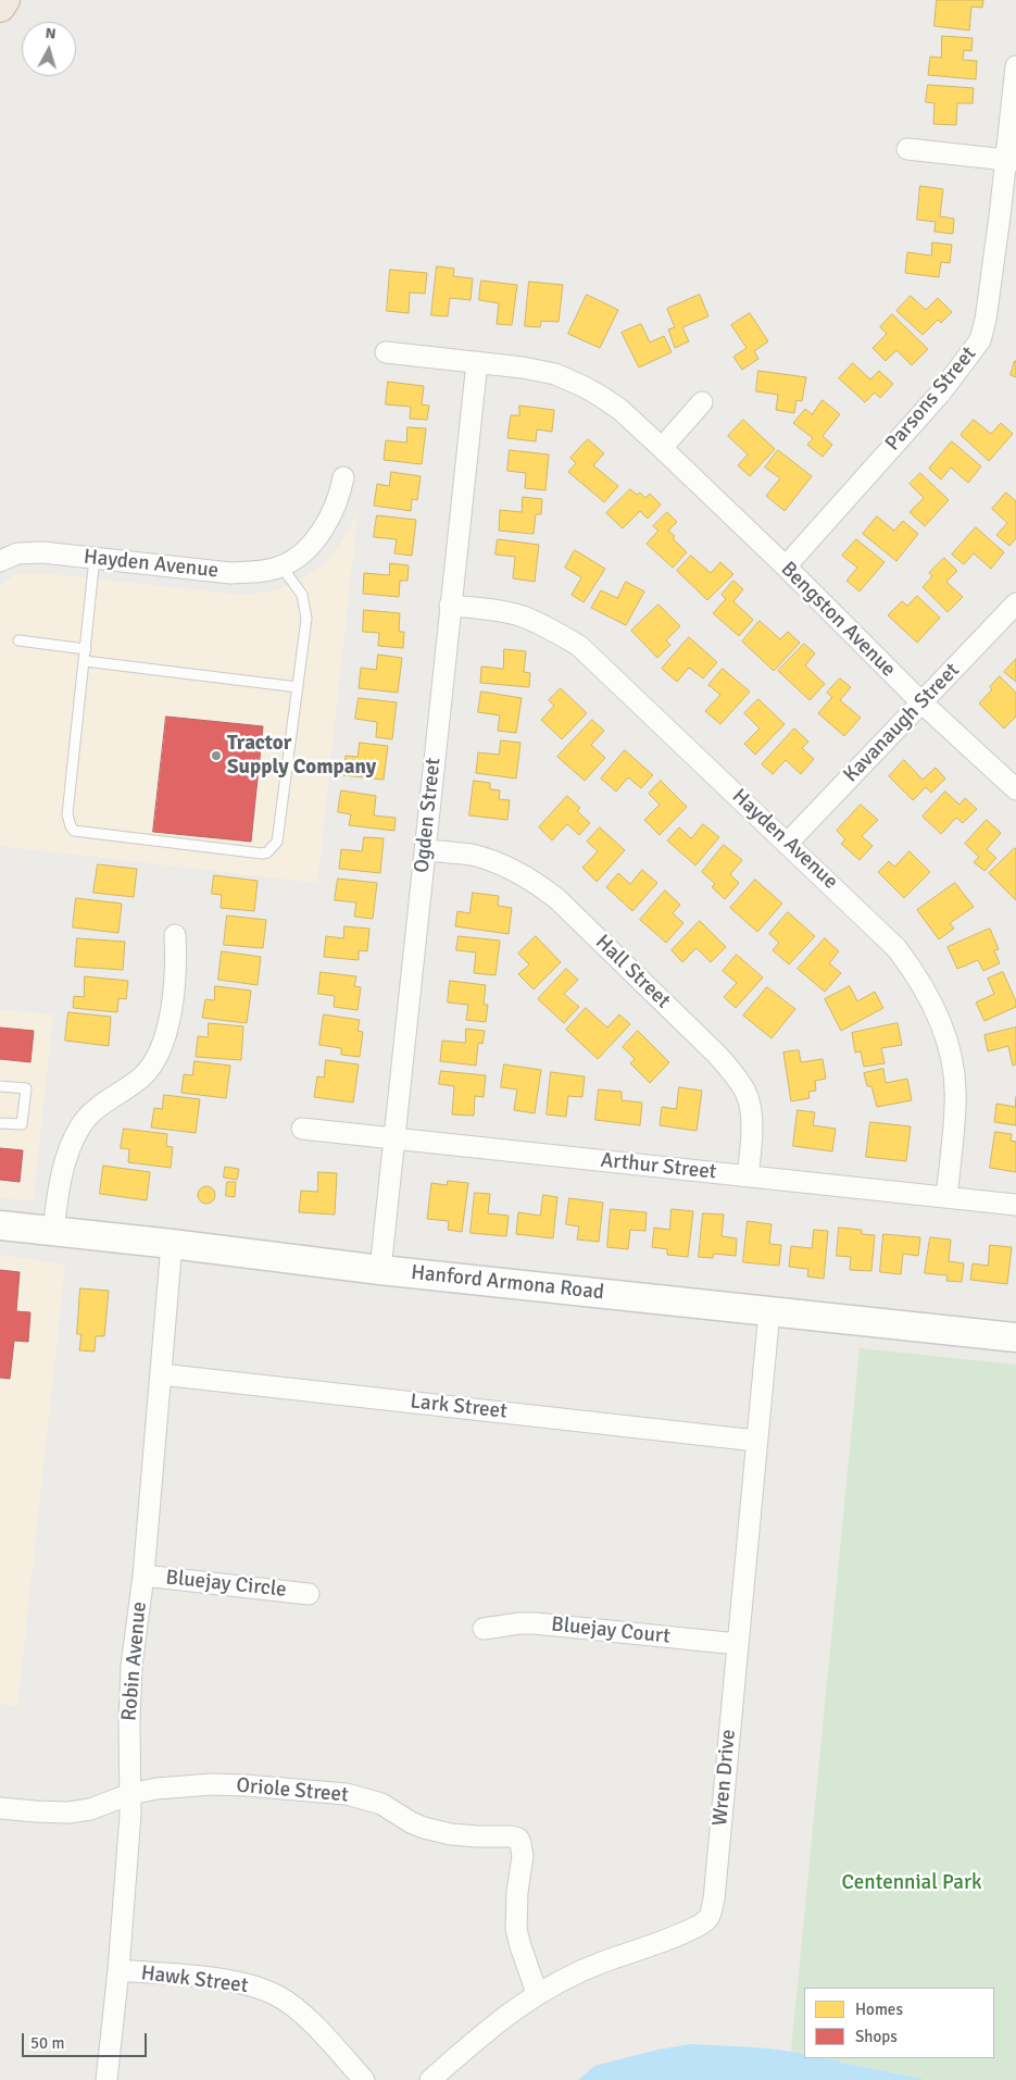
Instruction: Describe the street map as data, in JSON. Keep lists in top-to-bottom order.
{
  "streets": {
    "main road": ["Hanford Armona Road"],
    "street": [
      "Parsons Street",
      "Hayden Avenue",
      "Bengston Avenue",
      "Kavanaugh Street",
      "Ogden Street",
      "Hall Street",
      "Arthur Street",
      "Lark Street",
      "Bluejay Circle",
      "Bluejay Court",
      "Robin Avenue",
      "Wren Drive",
      "Oriole Street",
      "Hawk Street"
    ]
  },
  "crossings": [
    ["Parsons Street", "Bengston Avenue"],
    ["Hayden Avenue", "Kavanaugh Street"],
    ["Hayden Avenue", "Ogden Street"],
    ["Hayden Avenue", "Arthur Street"],
    ["Bengston Avenue", "Kavanaugh Street"],
    ["Bengston Avenue", "Ogden Street"],
    ["Ogden Street", "Hall Street"],
    ["Ogden Street", "Arthur Street"],
    ["Ogden Street", "Hanford Armona Road"],
    ["Hall Street", "Arthur Street"],
    ["Hanford Armona Road", "Robin Avenue"],
    ["Hanford Armona Road", "Wren Drive"],
    ["Lark Street", "Robin Avenue"],
    ["Lark Street", "Wren Drive"],
    ["Bluejay Circle", "Robin Avenue"],
    ["Bluejay Court", "Wren Drive"],
    ["Robin Avenue", "Oriole Street"],
    ["Robin Avenue", "Hawk Street"],
    ["Wren Drive", "Oriole Street"]
  ],
  "parks": ["Centennial Park"],
  "places": ["Tractor Supply Company"],
  "legend": ["Homes", "Shops"],
  "scale_bar": "50 m",
  "north": "top"
}
